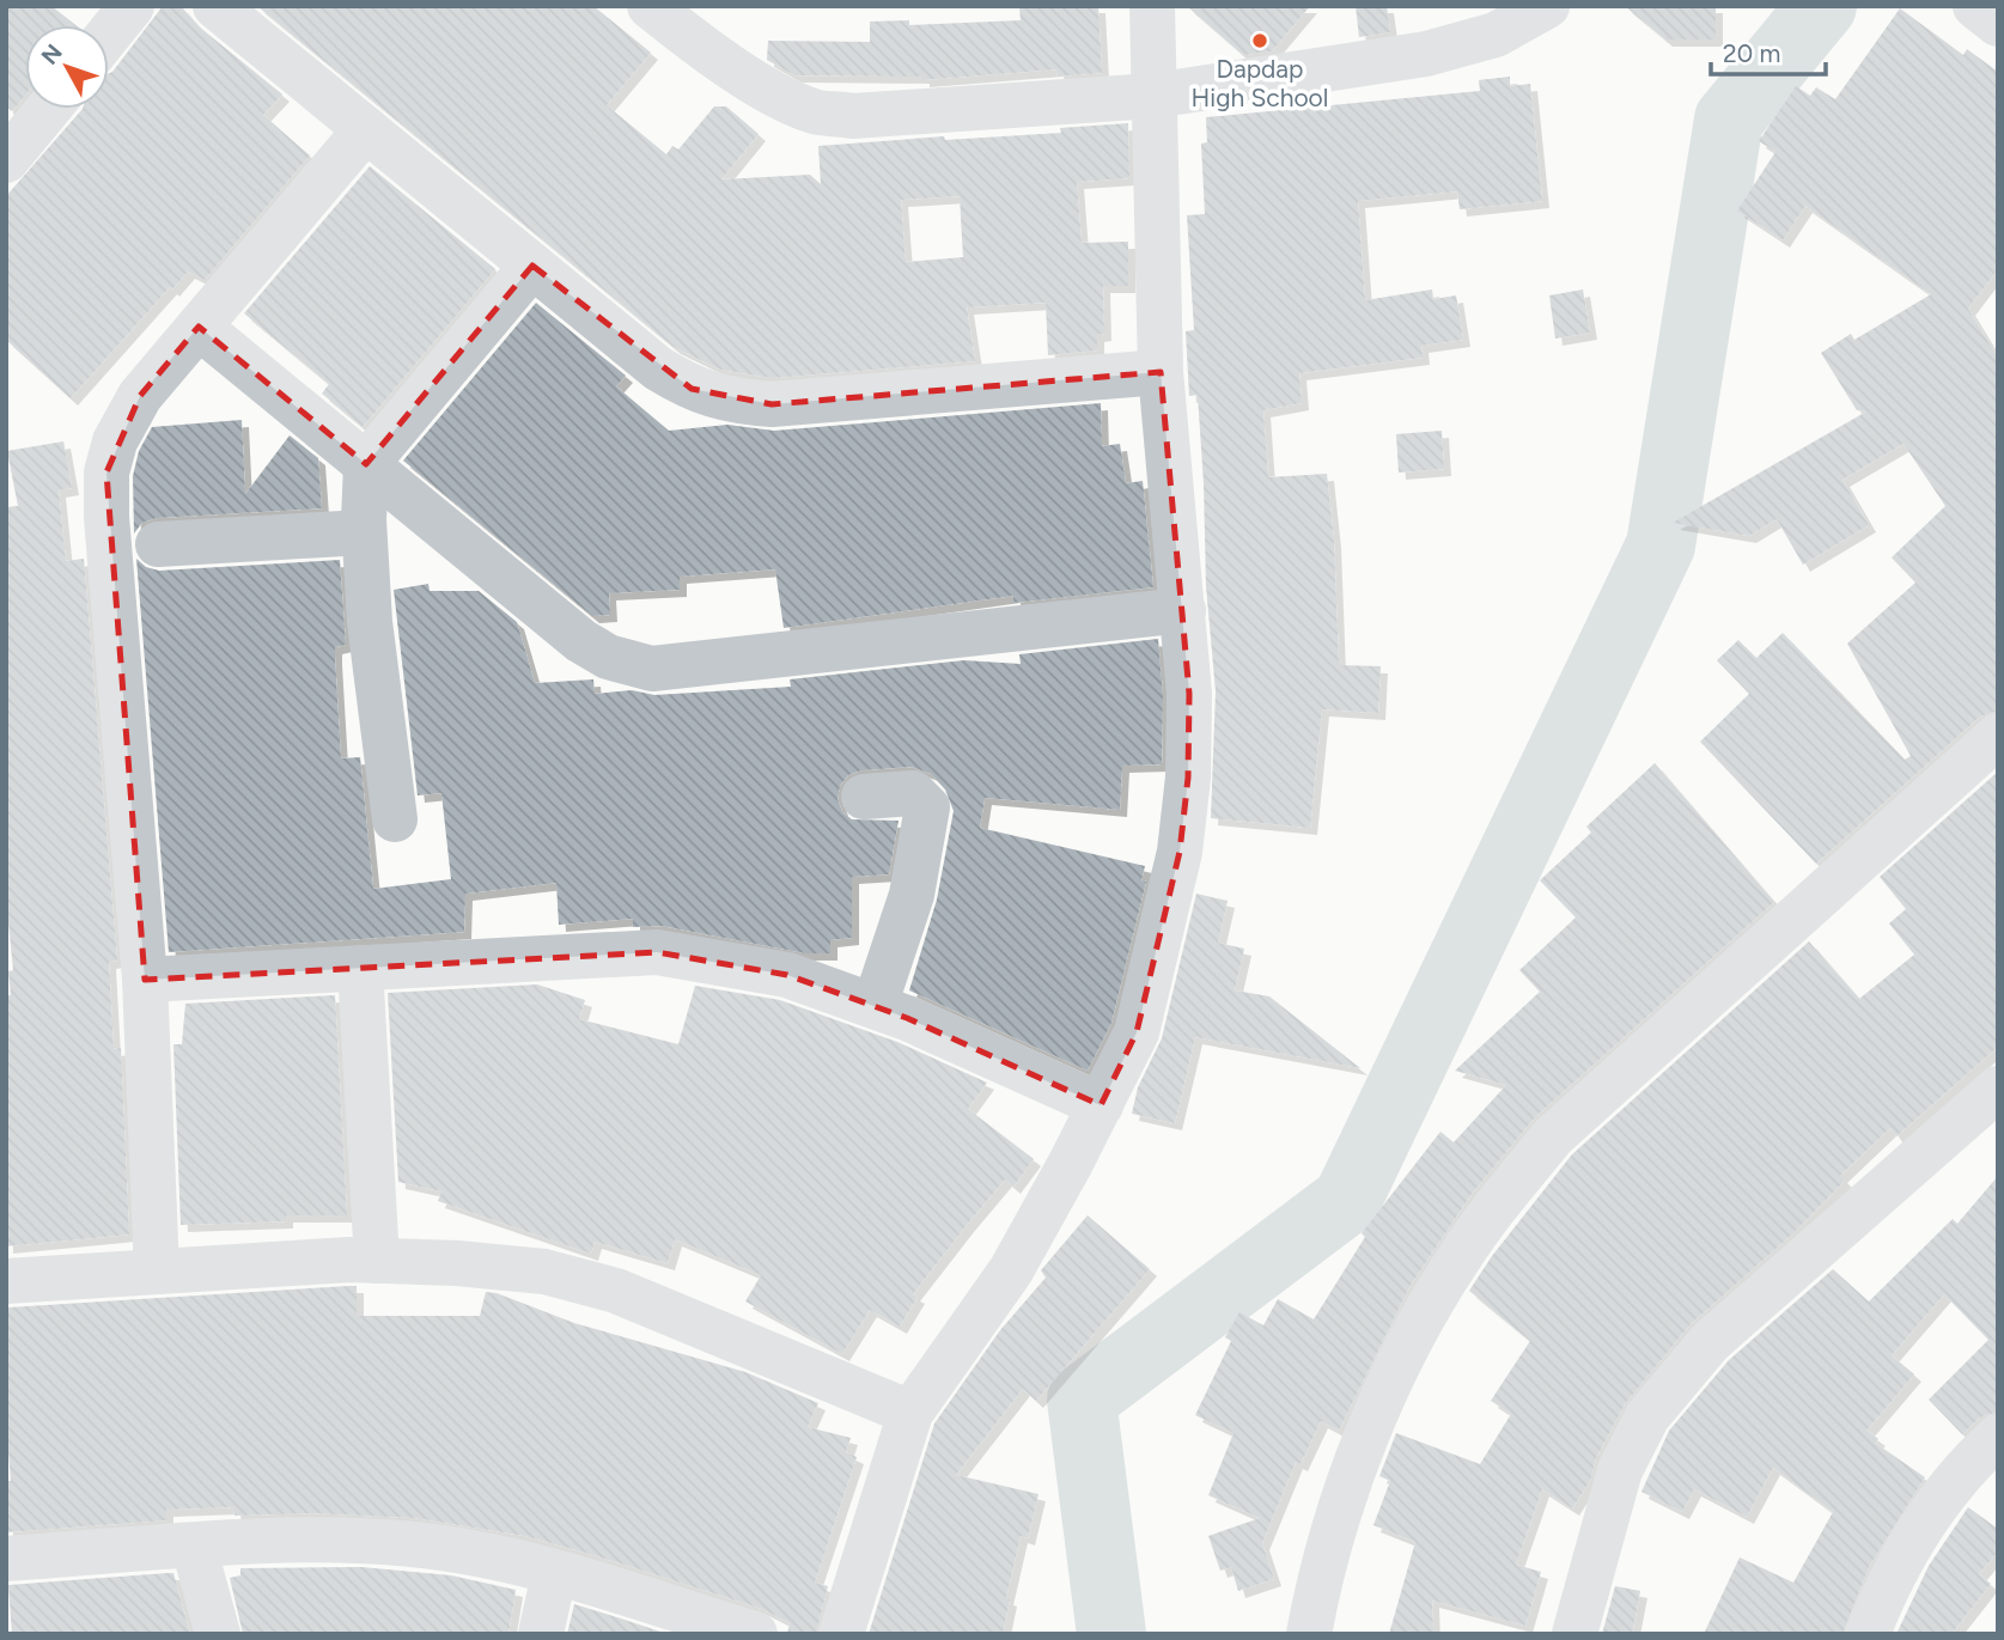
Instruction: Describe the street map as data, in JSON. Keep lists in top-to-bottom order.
{
  "places": ["Dapdap High School"],
  "scale_bar": "20 m",
  "north": "top left"
}
